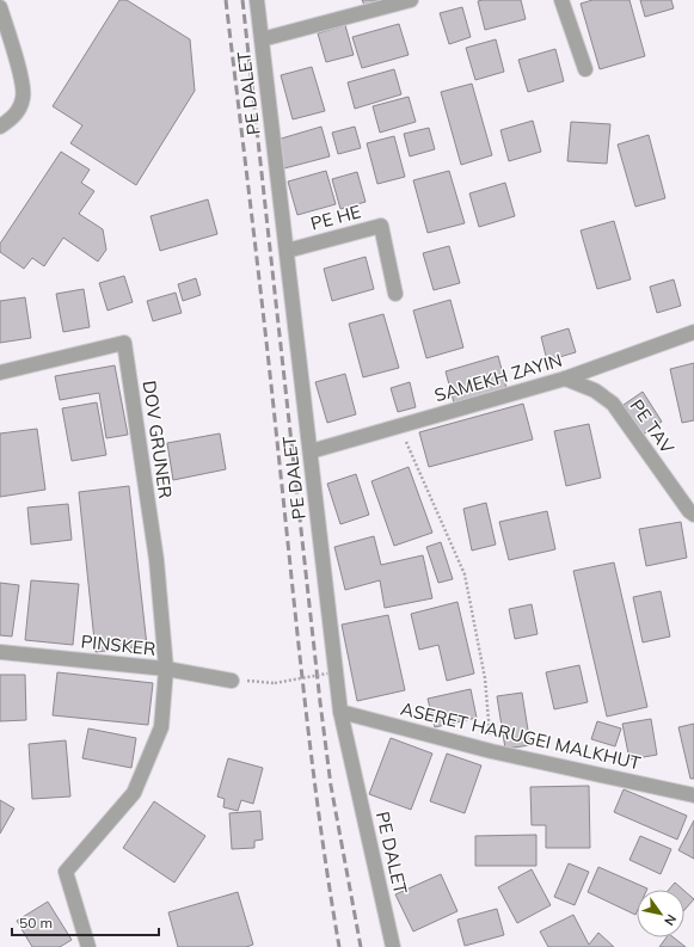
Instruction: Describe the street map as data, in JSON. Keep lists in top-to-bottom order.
{
  "streets": {
    "street": [
      "PE DALET",
      "PE HE",
      "SAMEKH ZAYIN",
      "PE TAV",
      "DOV GRUNER",
      "PINSKER",
      "ASERET HARUGEI MALKHUT"
    ]
  },
  "crossings": [
    ["PE DALET", "PE HE"],
    ["PE DALET", "SAMEKH ZAYIN"],
    ["PE DALET", "ASERET HARUGEI MALKHUT"],
    ["SAMEKH ZAYIN", "PE TAV"],
    ["DOV GRUNER", "PINSKER"]
  ],
  "scale_bar": "50 m",
  "north": "bottom right"
}
